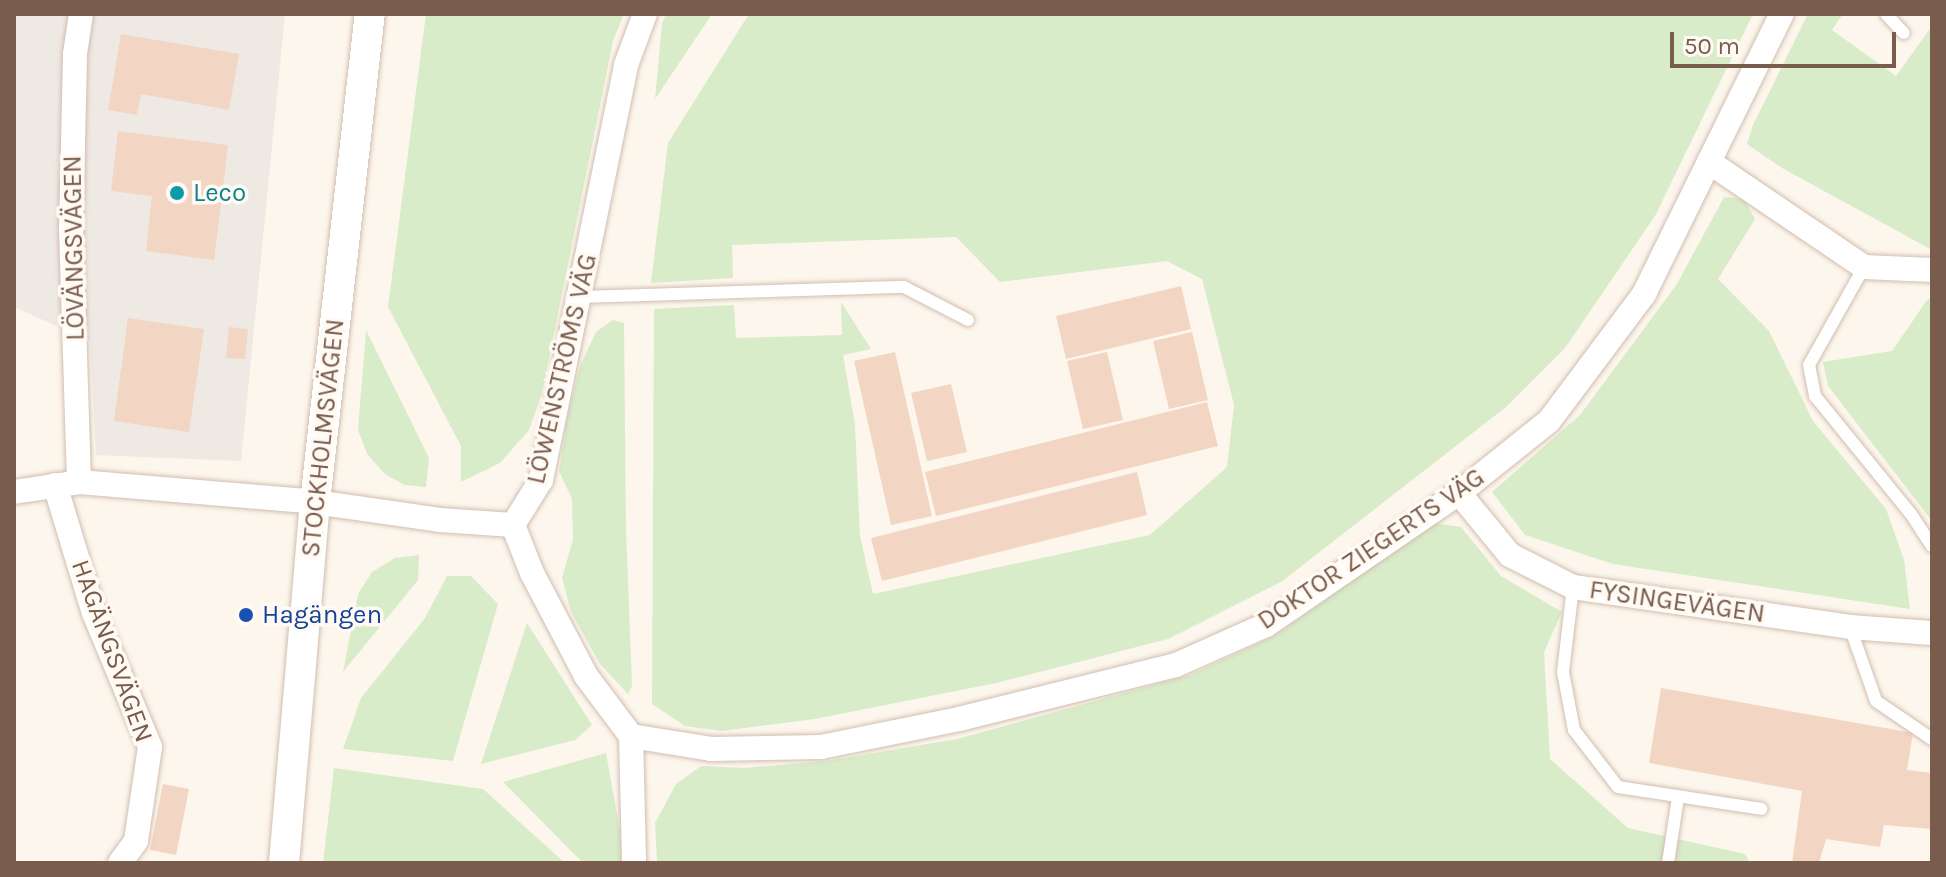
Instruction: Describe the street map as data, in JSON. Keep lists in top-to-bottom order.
{
  "streets": {
    "street": [
      "LÖVÄNGSVÄGEN",
      "LÖWENSTRÖMS VÄG",
      "STOCKHOLMSVÄGEN",
      "DOKTOR ZIEGERTS VÄG",
      "FYSINGEVÄGEN",
      "HAGÄNGSVÄGEN"
    ]
  },
  "crossings": [
    ["DOKTOR ZIEGERTS VÄG", "FYSINGEVÄGEN"]
  ],
  "places": ["Leco", "Hagängen"],
  "scale_bar": "50 m"
}
